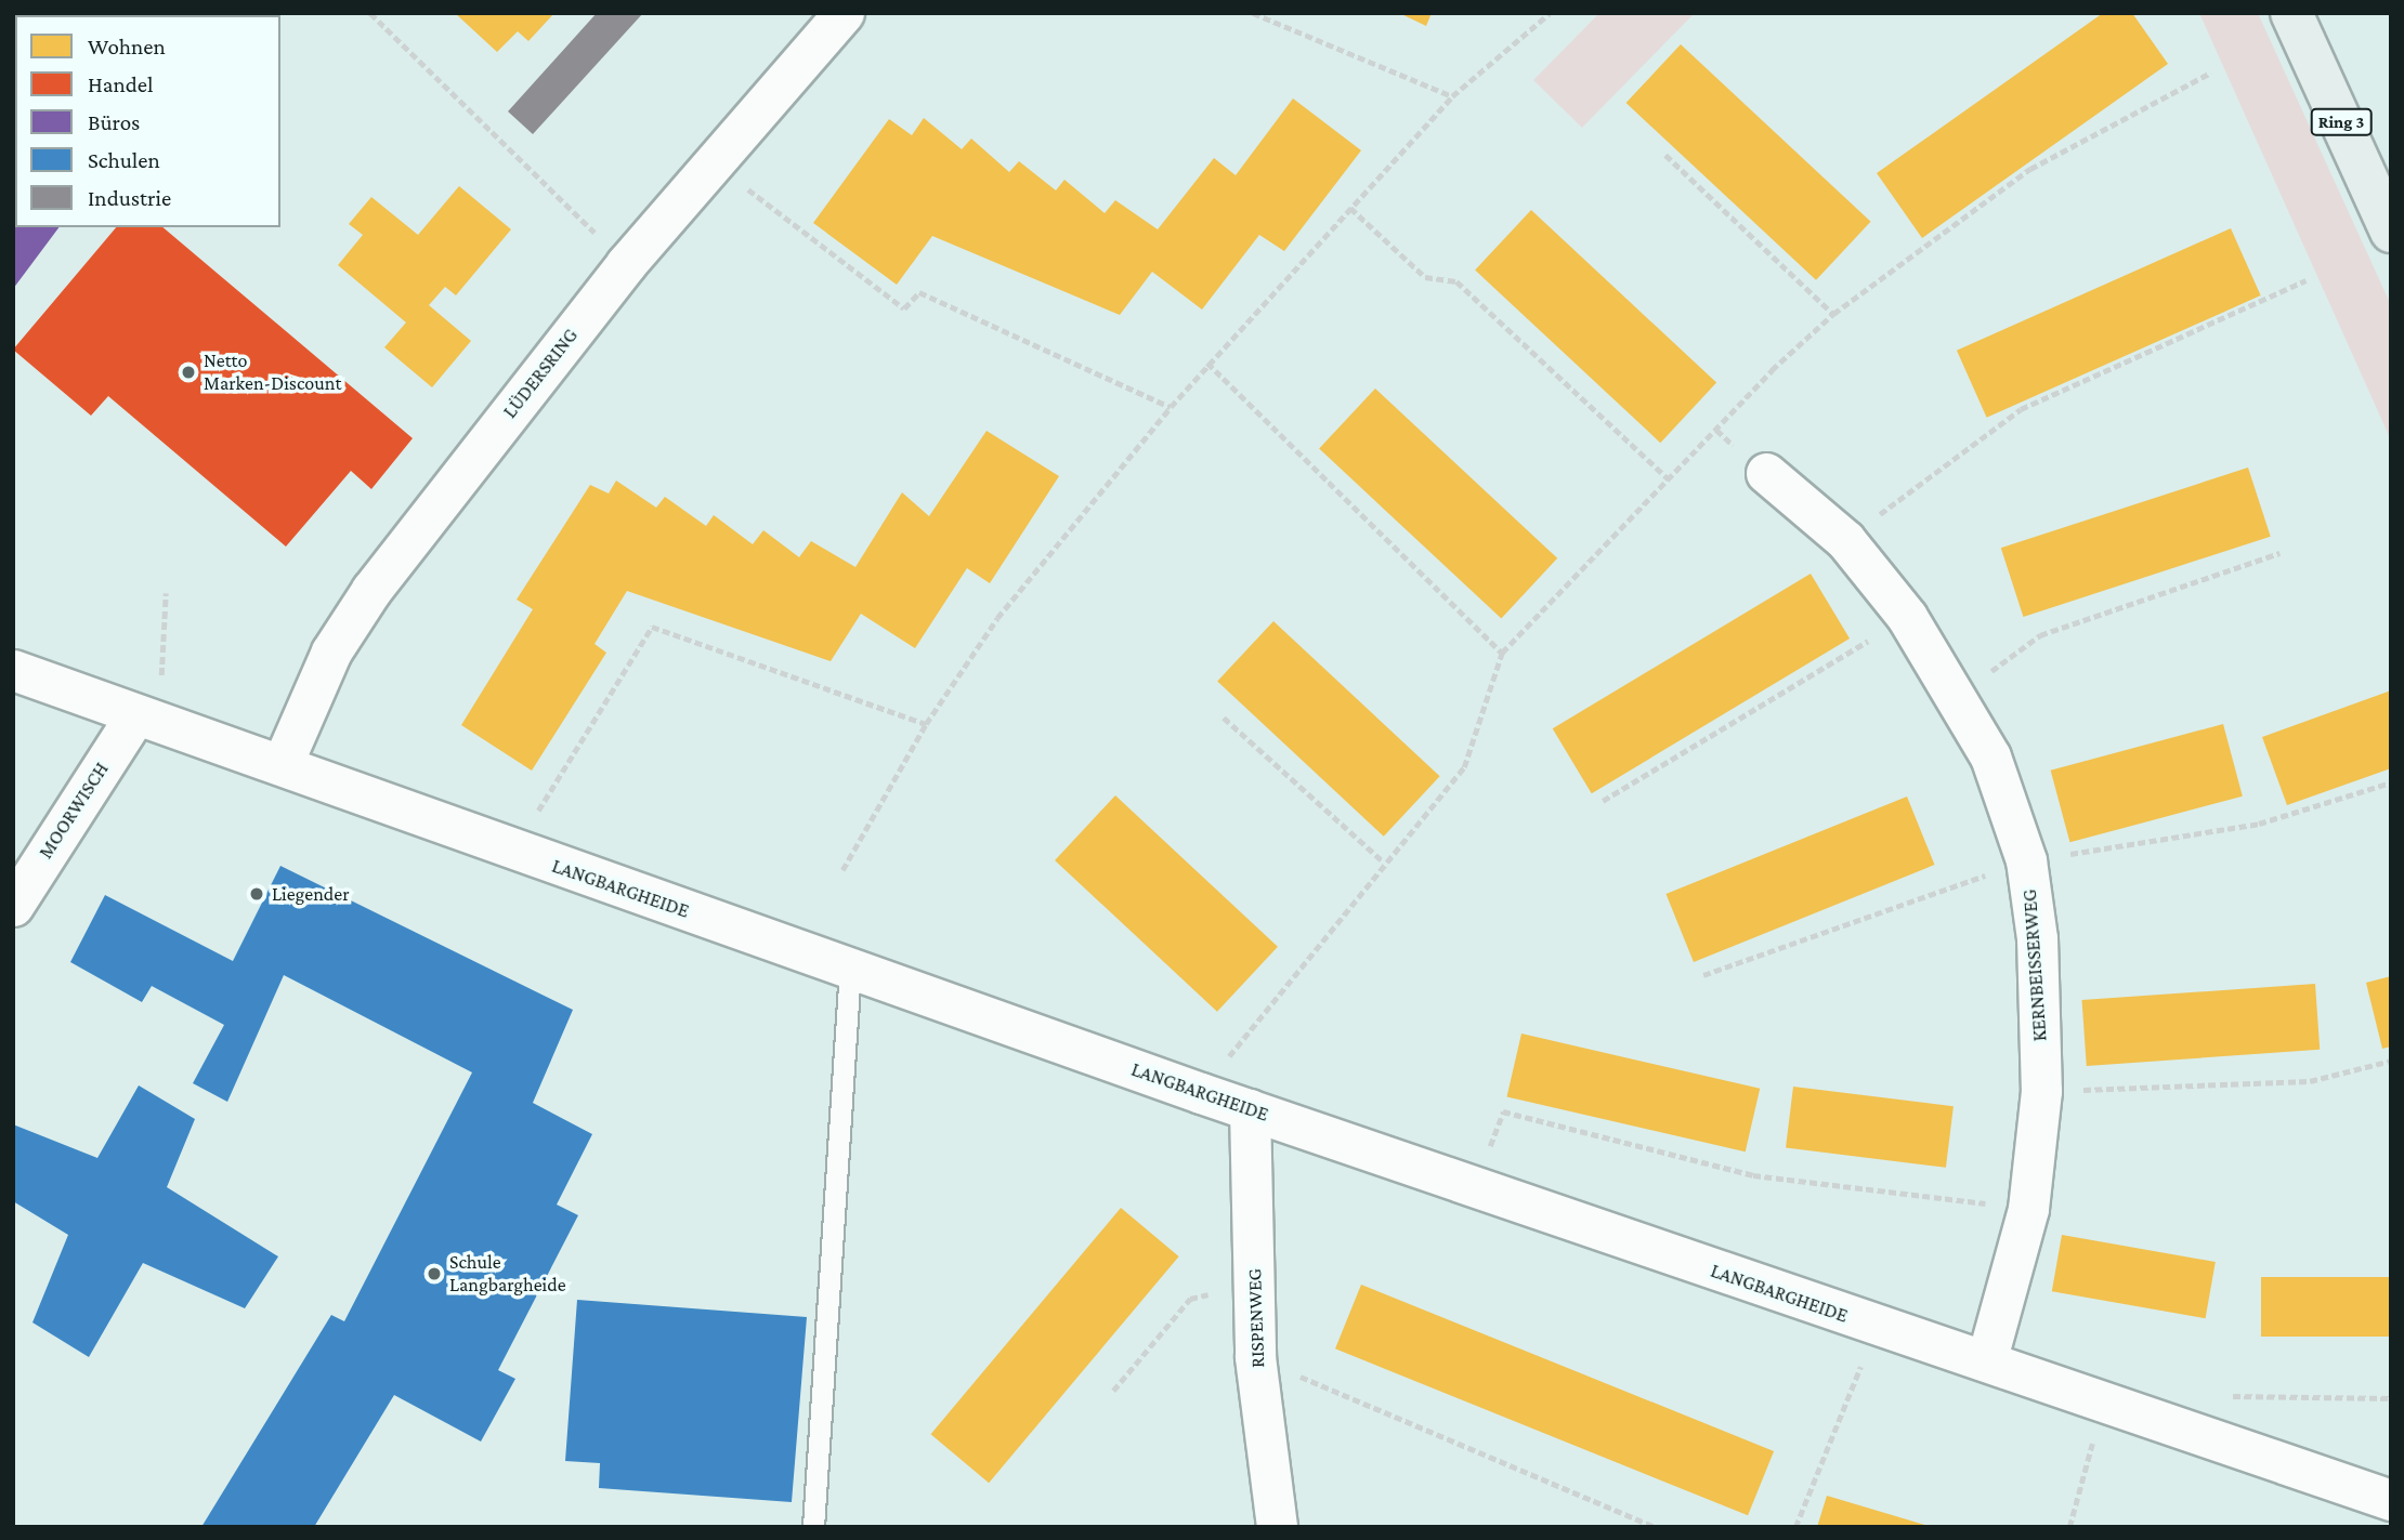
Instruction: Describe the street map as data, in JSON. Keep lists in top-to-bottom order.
{
  "streets": {
    "main road": ["Ring 3"],
    "street": [
      "LÜDERSRING",
      "MOORWISCH",
      "LANGBARGHEIDE",
      "KERNBEISSERWEG",
      "RISPENWEG"
    ]
  },
  "crossings": [
    ["LÜDERSRING", "LANGBARGHEIDE"],
    ["MOORWISCH", "LANGBARGHEIDE"],
    ["LANGBARGHEIDE", "KERNBEISSERWEG"],
    ["LANGBARGHEIDE", "RISPENWEG"]
  ],
  "places": ["Netto Marken-Discount", "Liegender", "Schule Langbargheide"],
  "legend": [
    "Wohnen",
    "Handel",
    "Büros",
    "Schulen",
    "Industrie"
  ]
}
